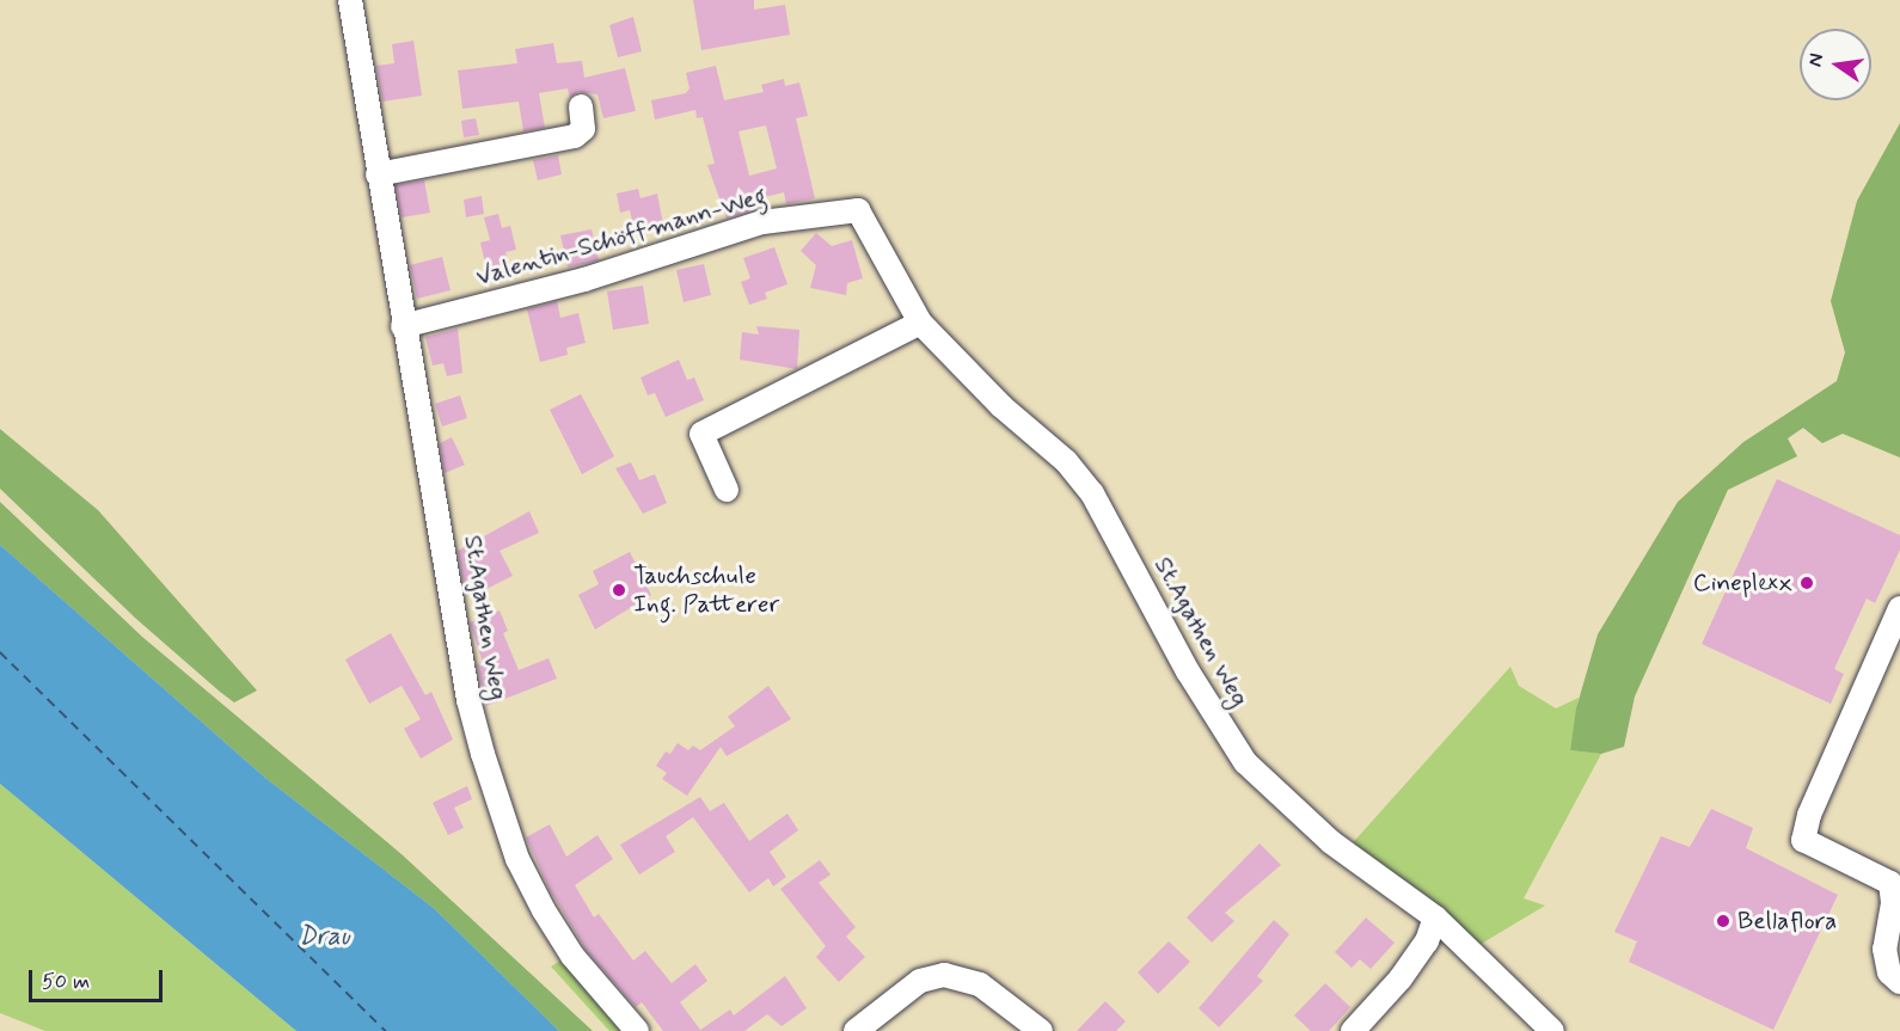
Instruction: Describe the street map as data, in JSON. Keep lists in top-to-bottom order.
{
  "streets": {
    "street": ["Valentin-Schöffmann-Weg", "St.Agathen Weg"]
  },
  "crossings": [
    ["Valentin-Schöffmann-Weg", "St.Agathen Weg"]
  ],
  "water": ["Drau"],
  "places": ["Cineplexx", "Tauchschule Ing. Patterer", "Bellaflora"],
  "scale_bar": "50 m",
  "north": "left"
}
